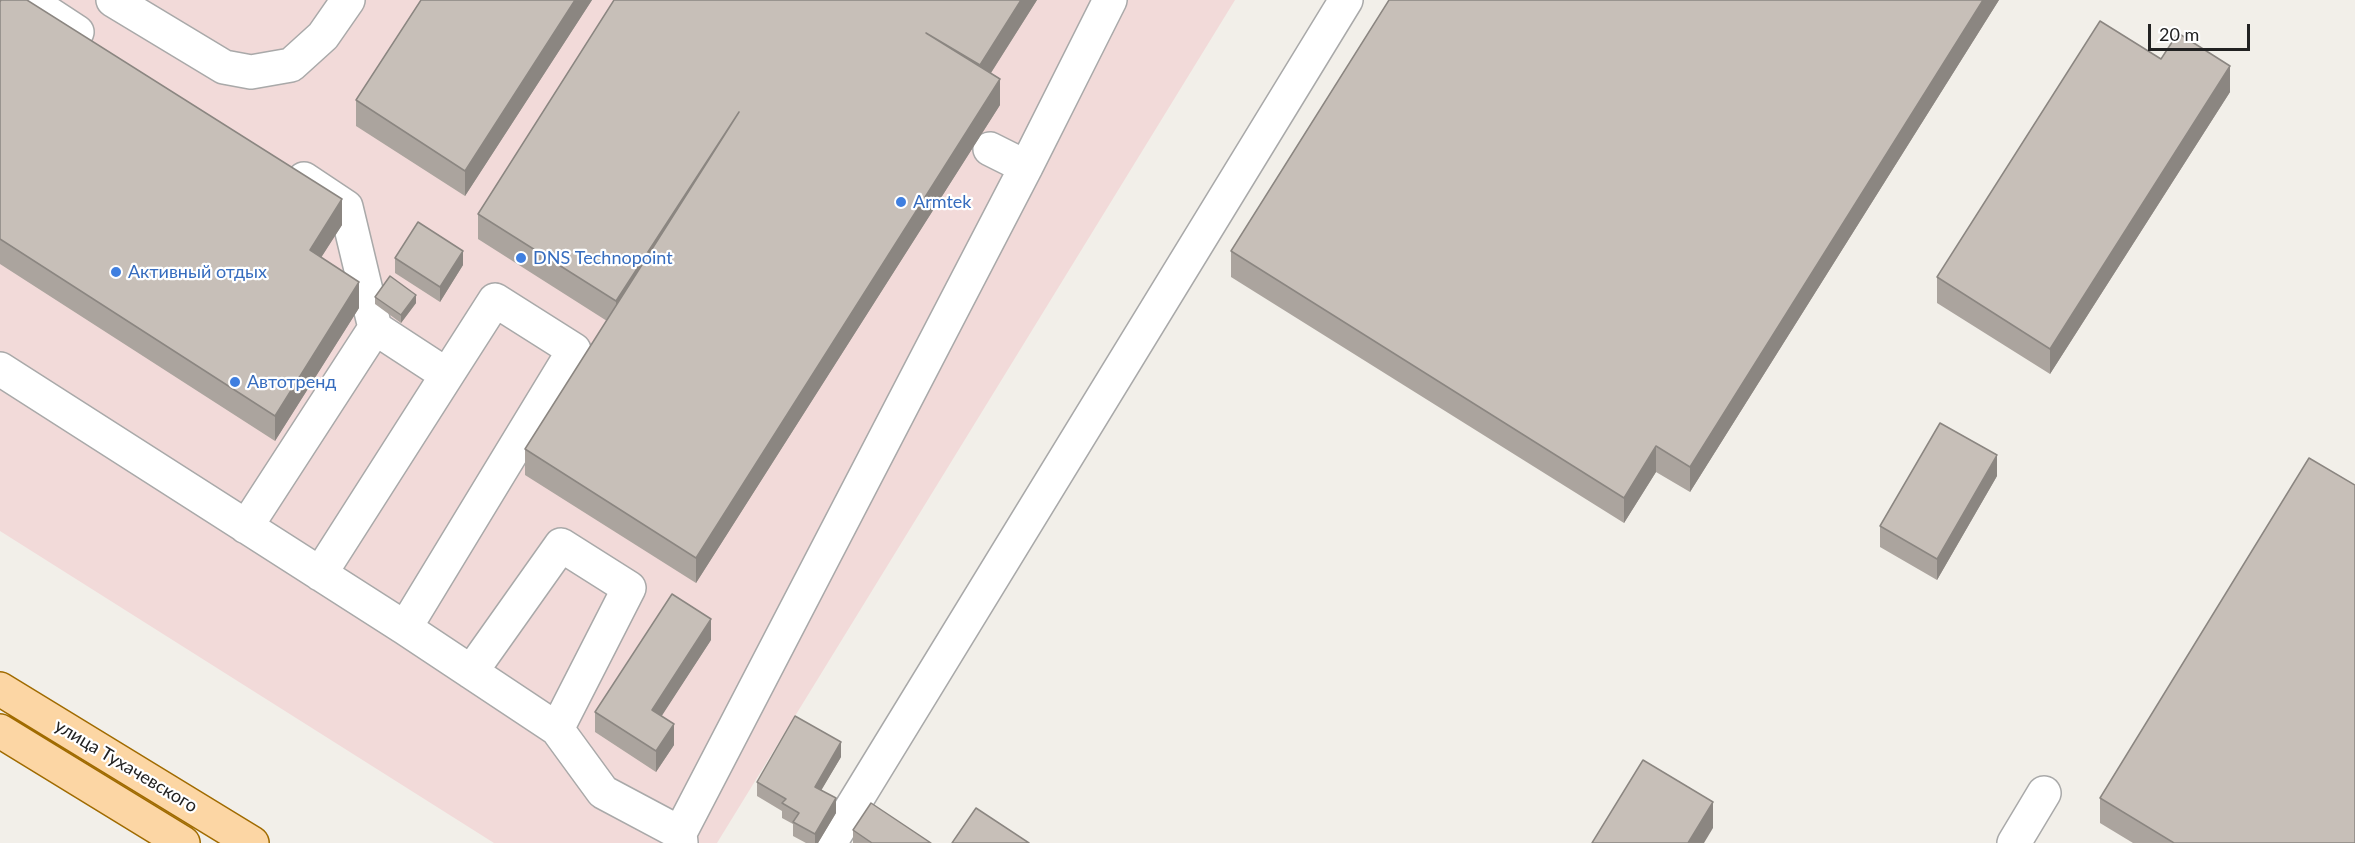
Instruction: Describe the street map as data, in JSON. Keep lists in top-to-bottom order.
{
  "streets": {
    "main road": ["улица Тухачевского"]
  },
  "places": [
    "Armtek",
    "DNS Technopoint",
    "Активный отдых",
    "Автотренд"
  ],
  "scale_bar": "20 m"
}
